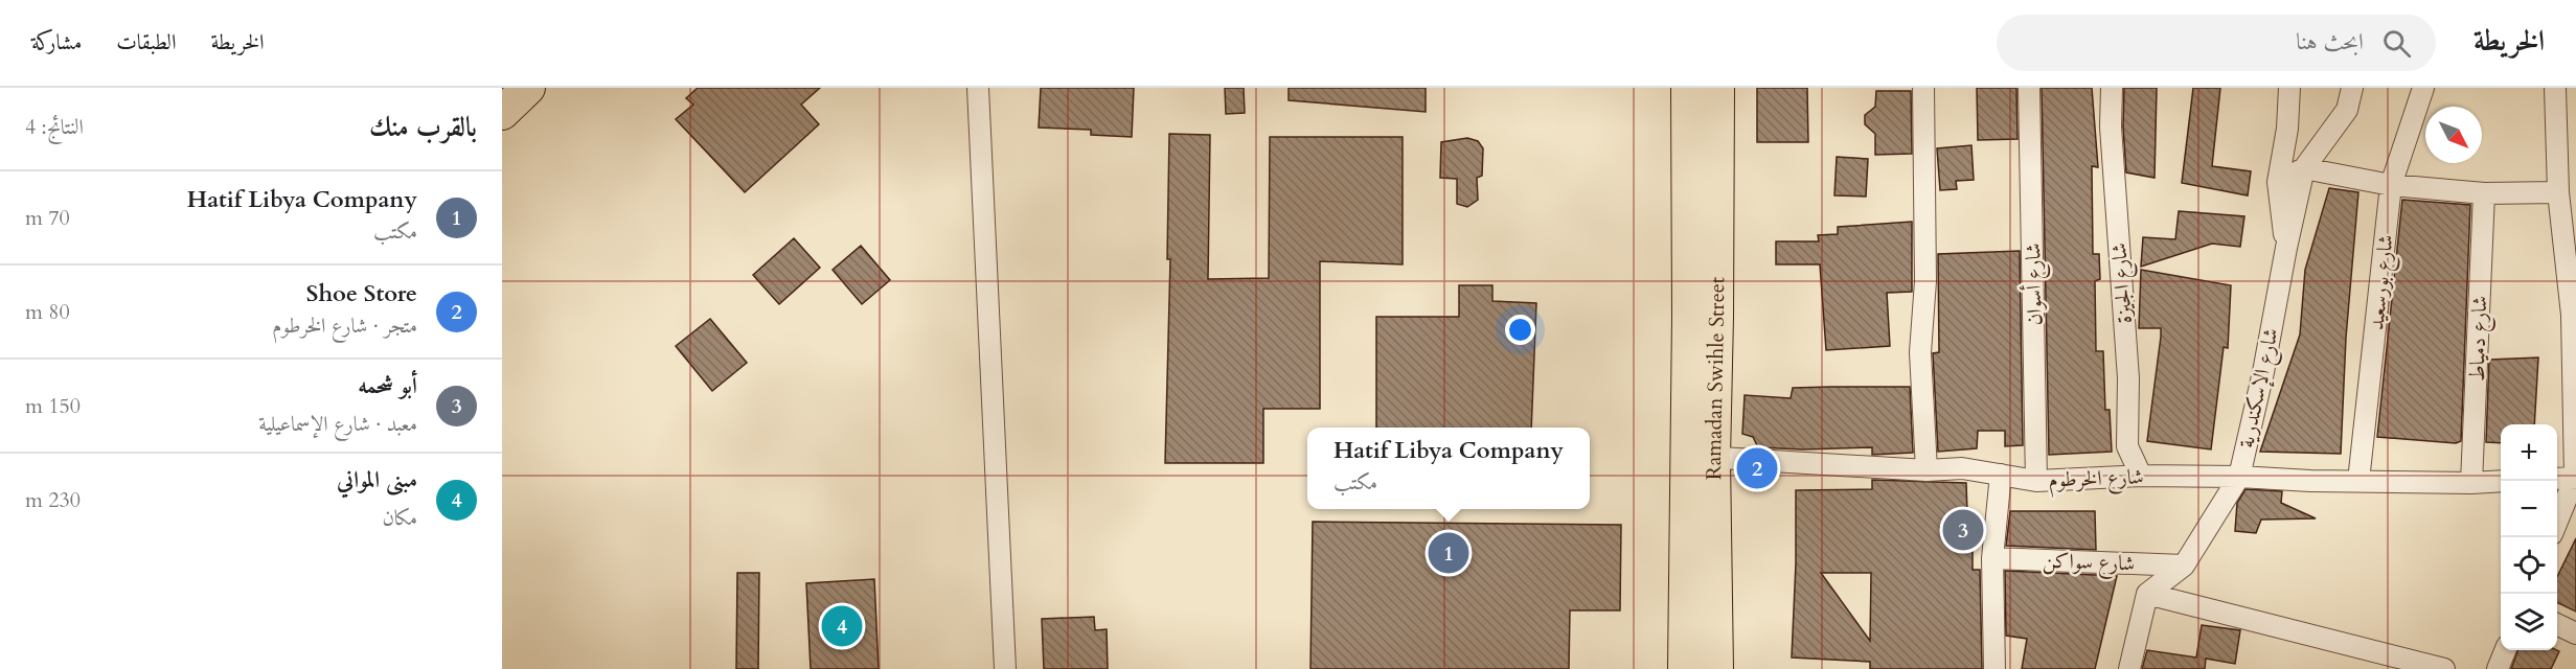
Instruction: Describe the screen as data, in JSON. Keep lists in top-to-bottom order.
{
  "streets": {
    "main road": ["Ramadan Swihle Street"],
    "street": [
      "شارع بورسعيد",
      "شارع الجيزة",
      "شارع أسوان",
      "شارع دمياط",
      "شارع الإسكندرية",
      "شارع الخرطوم",
      "شارع سواكن"
    ]
  },
  "crossings": [
    ["شارع بورسعيد", "شارع الخرطوم"],
    ["شارع الجيزة", "شارع الخرطوم"],
    ["شارع أسوان", "شارع الخرطوم"],
    ["شارع دمياط", "شارع الخرطوم"],
    ["Ramadan Swihle Street", "شارع الخرطوم"],
    ["شارع الإسكندرية", "شارع الخرطوم"],
    ["شارع الإسكندرية", "شارع سواكن"]
  ],
  "north": "bottom right",
  "page": {
    "header": "الخريطة",
    "search": "ابحث هنا",
    "nav": ["الخريطة", "الطبقات", "مشاركة"],
    "heading": ["بالقرب منك", "النتائج: 4"],
    "list": [
      {
        "mark": "1",
        "name": "Hatif Libya Company",
        "note": "مكتب",
        "value": "70 m"
      },
      {
        "mark": "2",
        "name": "Shoe Store",
        "note": "متجر · شارع الخرطوم",
        "value": "80 m"
      },
      {
        "mark": "3",
        "name": "أبو شحمه",
        "note": "معبد · شارع الإسماعيلية",
        "value": "150 m"
      },
      {
        "mark": "4",
        "name": "مبنى المواني",
        "note": "مكان",
        "value": "230 m"
      }
    ],
    "map_buttons": ["+", "−"],
    "popup": ["Hatif Libya Company", "مكتب"],
    "pins": [
      "2",
      "3",
      "1",
      "4"
    ]
  }
}
